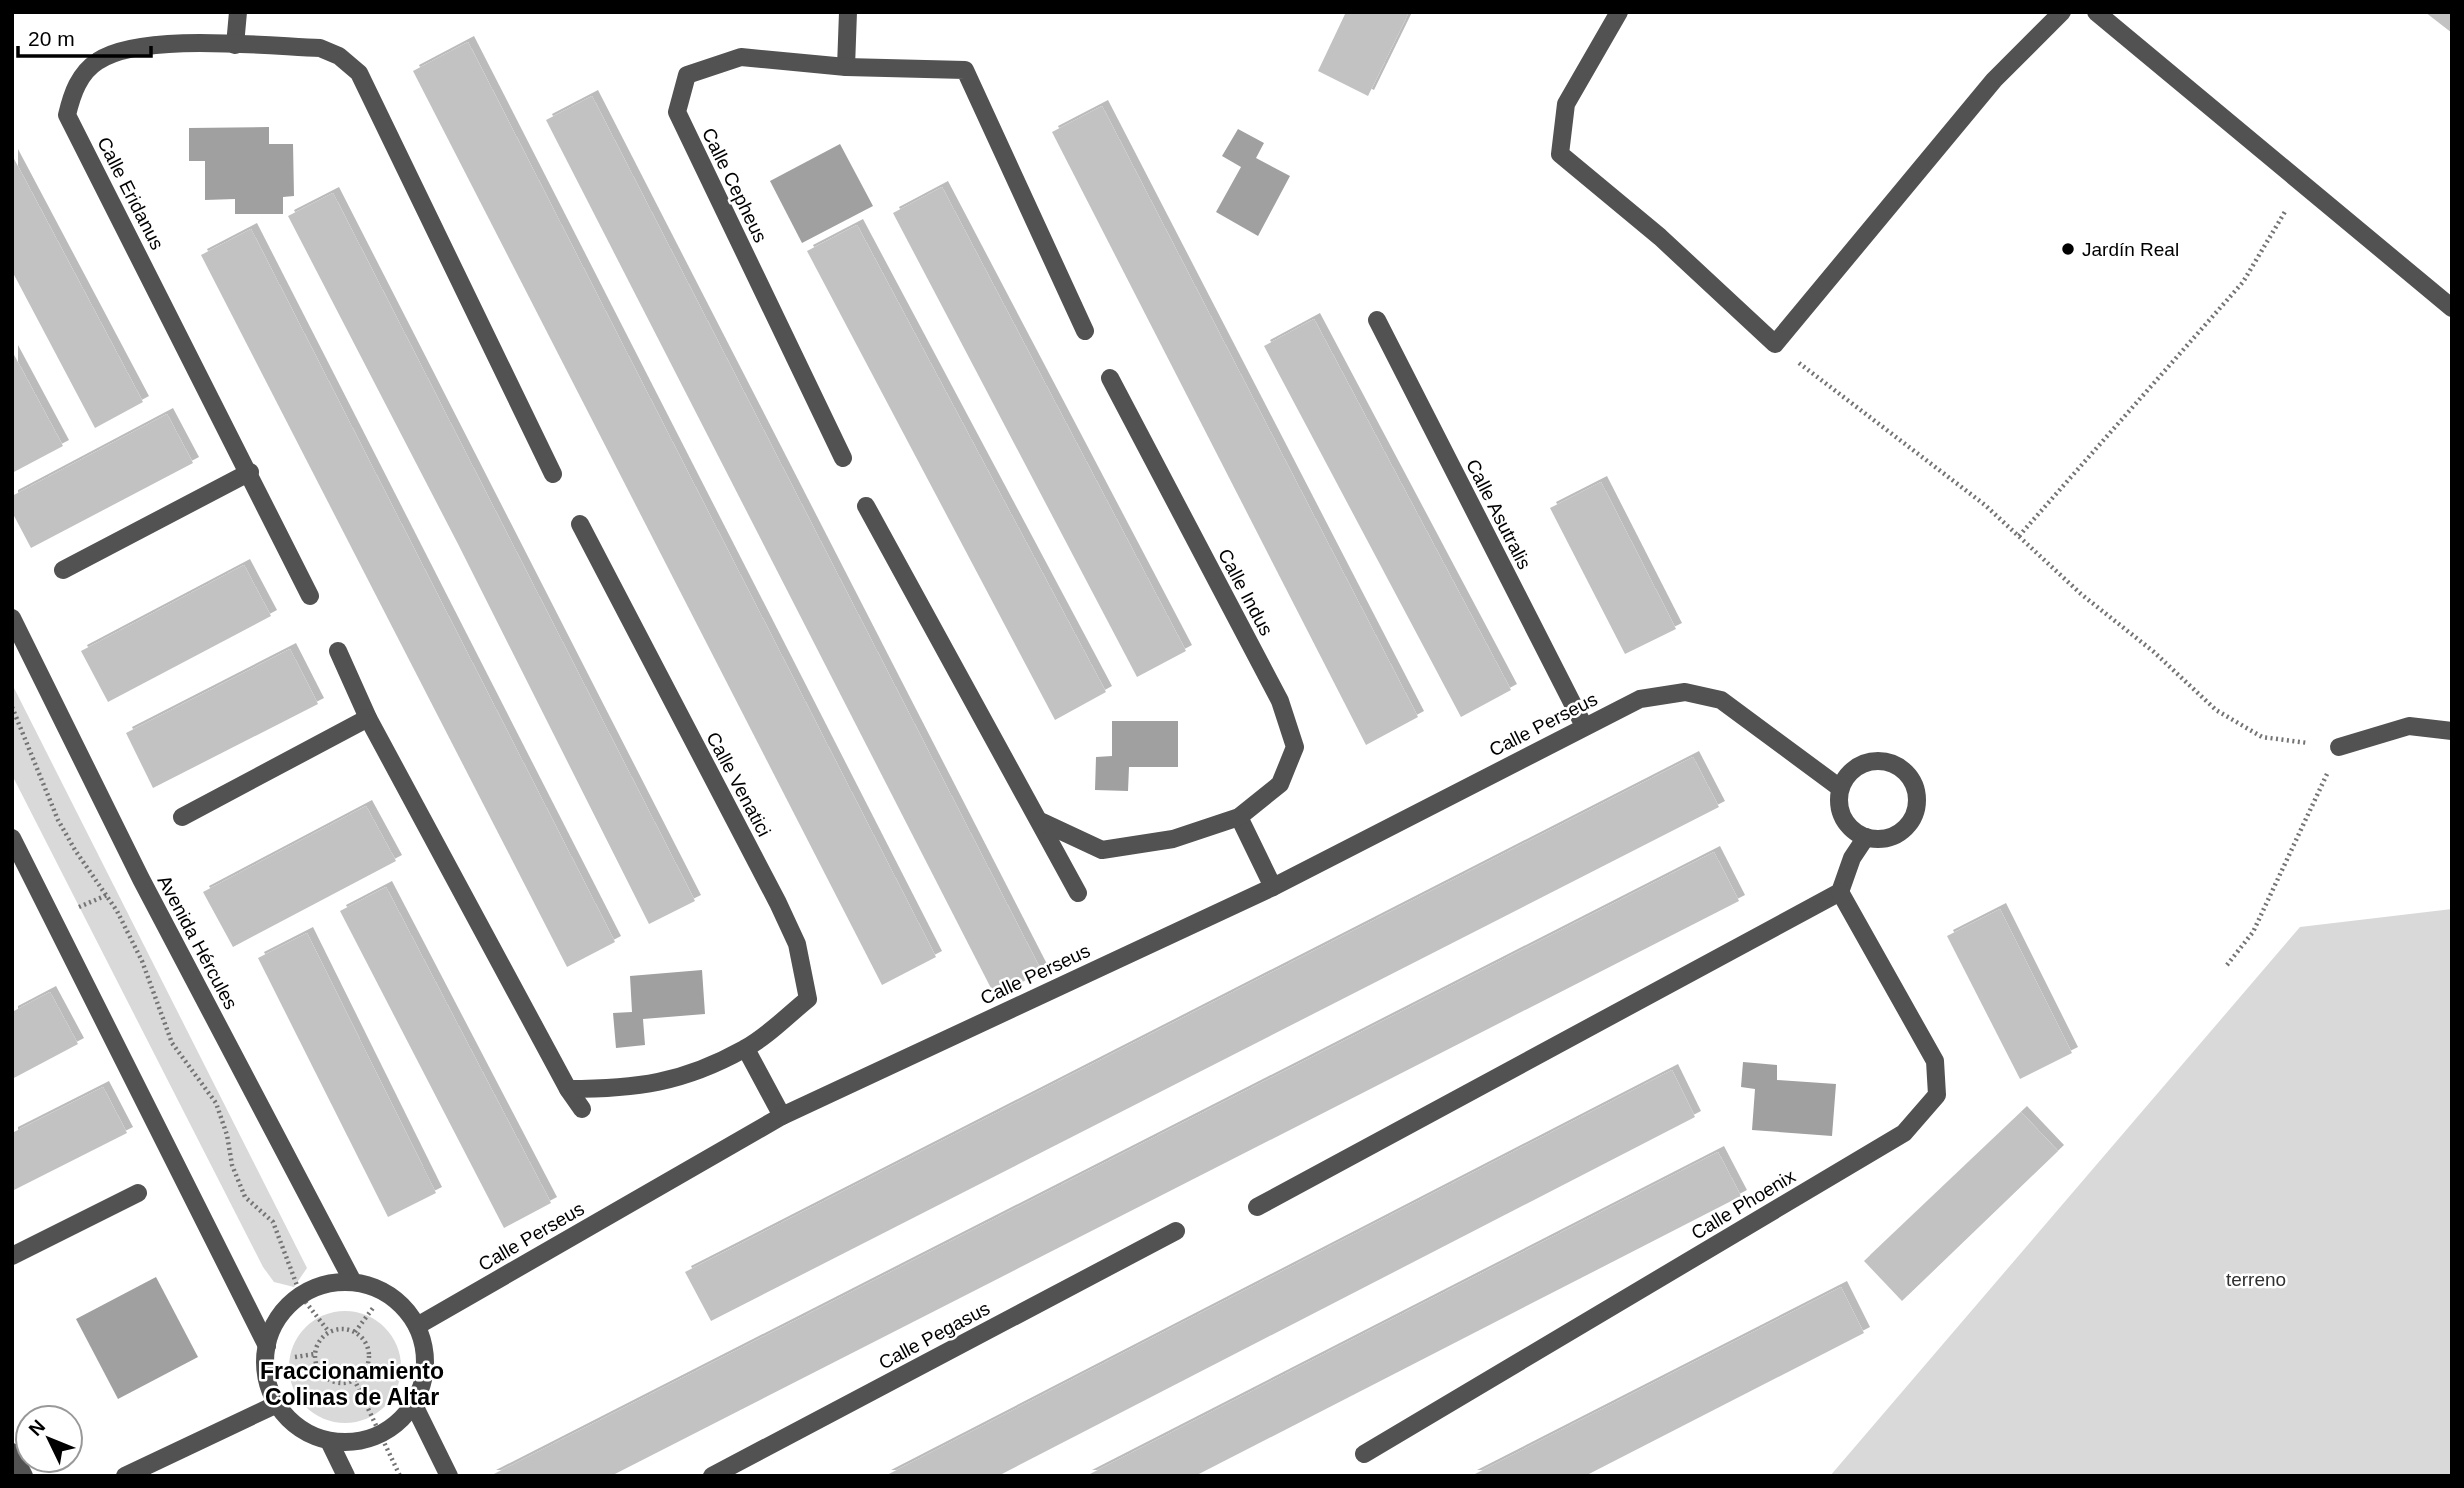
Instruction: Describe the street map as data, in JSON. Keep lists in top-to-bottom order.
{
  "streets": {
    "street": [
      "Calle Cepheus",
      "Calle Eridanus",
      "Calle Asutralis",
      "Calle Indus",
      "Calle Perseus",
      "Calle Venatici",
      "Avenida Hércules",
      "Calle Phoenix",
      "Calle Pegasus"
    ]
  },
  "crossings": [
    ["Calle Asutralis", "Calle Perseus"]
  ],
  "districts": ["Fraccionamiento Colinas de Altar"],
  "parks": ["terreno"],
  "places": ["Jardín Real"],
  "scale_bar": "20 m",
  "north": "top left"
}
